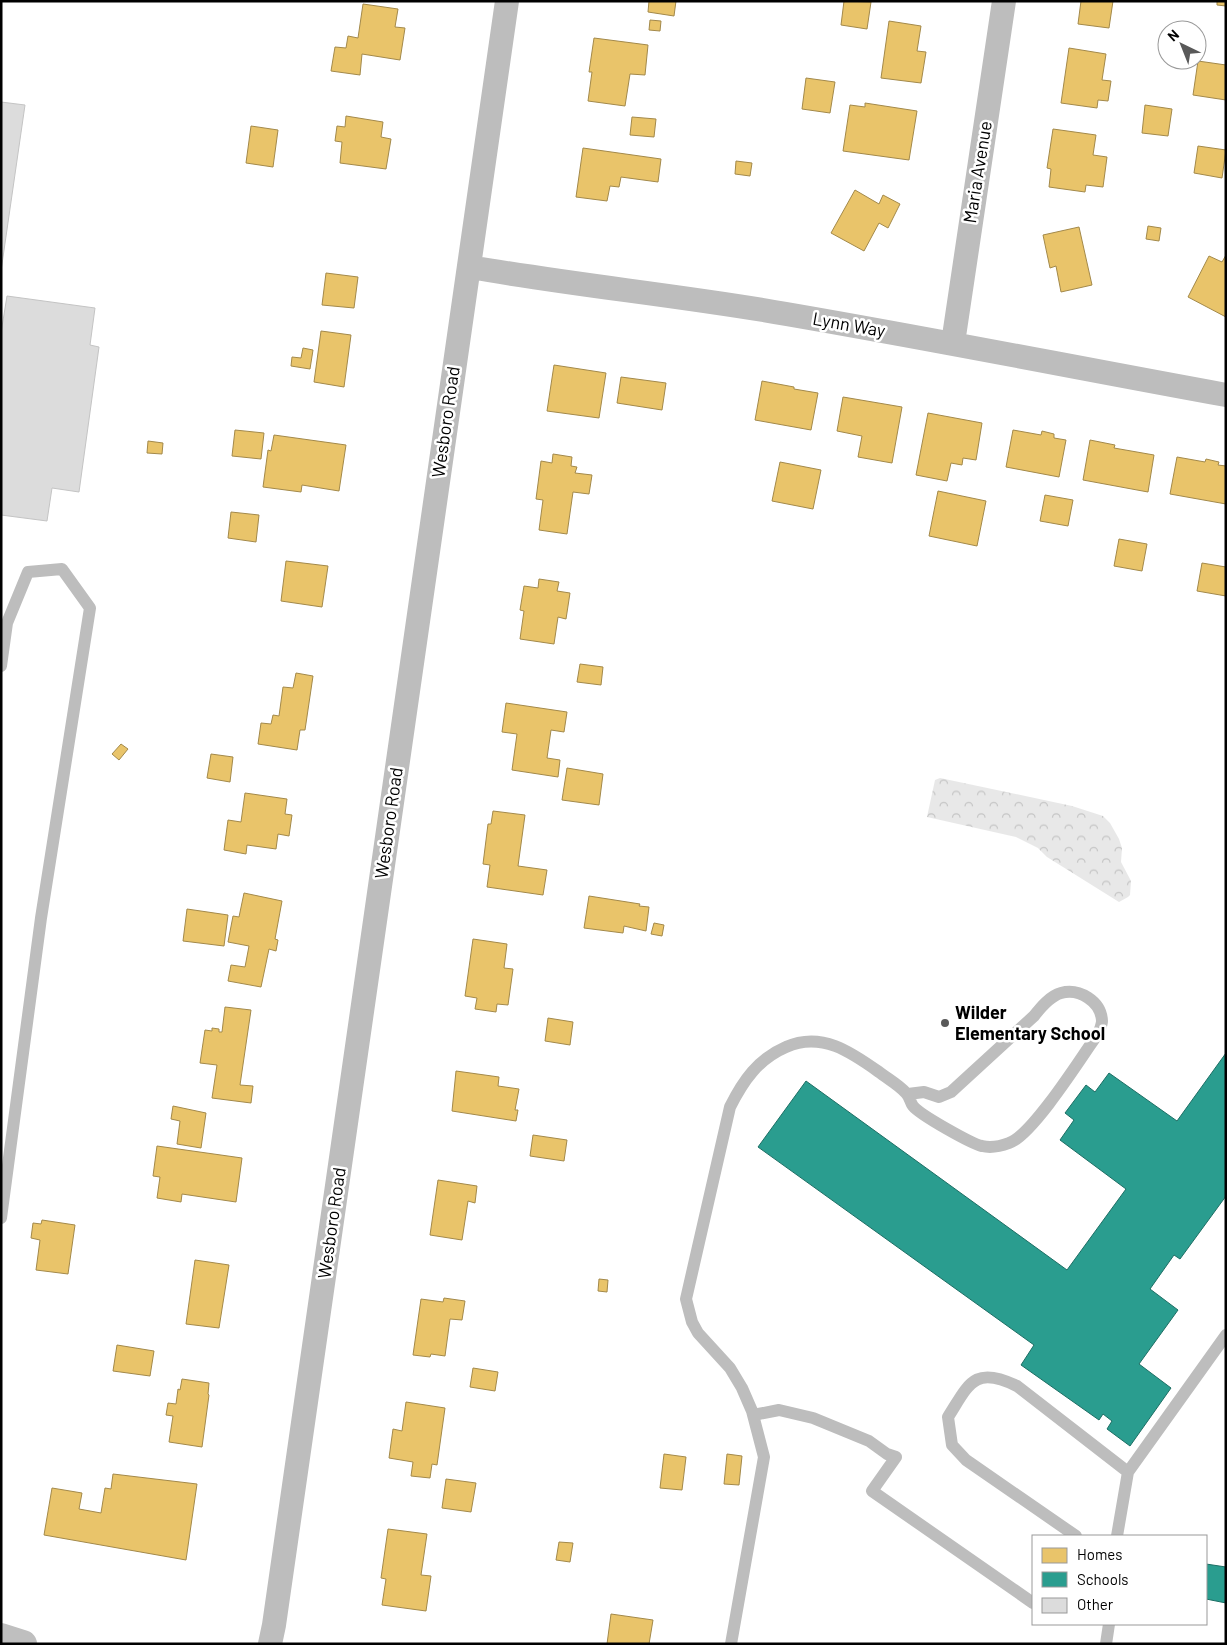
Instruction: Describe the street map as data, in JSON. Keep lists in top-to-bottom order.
{
  "streets": {
    "street": ["Maria Avenue", "Lynn Way", "Wesboro Road"]
  },
  "crossings": [
    ["Maria Avenue", "Lynn Way"],
    ["Lynn Way", "Wesboro Road"]
  ],
  "places": ["Wilder Elementary School"],
  "legend": ["Homes", "Schools", "Other"],
  "north": "top left"
}
